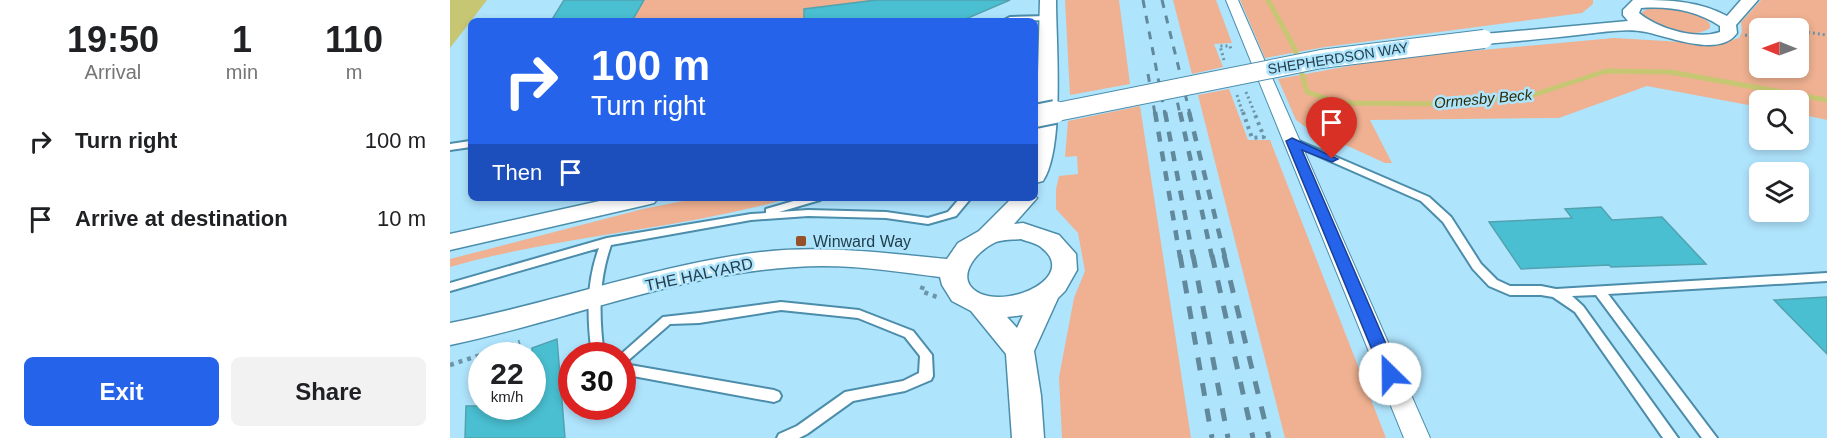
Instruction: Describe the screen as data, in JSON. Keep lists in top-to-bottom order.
{
  "streets": {
    "street": ["SHEPHERDSON WAY", "THE HALYARD"]
  },
  "water": ["Ormesby Beck"],
  "places": {
    "transit": ["Winward Way"]
  },
  "north": "left",
  "page": {
    "eta": [
      "19:50",
      "Arrival",
      "1",
      "min",
      "110",
      "m"
    ],
    "turn": ["100 m", "Turn right"],
    "list": [
      {
        "name": "Turn right",
        "value": "100 m"
      },
      {
        "name": "Arrive at destination",
        "value": "10 m"
      }
    ],
    "then": "Then",
    "speed": "22 km/h",
    "limit": "30",
    "buttons": ["Exit", "Share"]
  }
}
